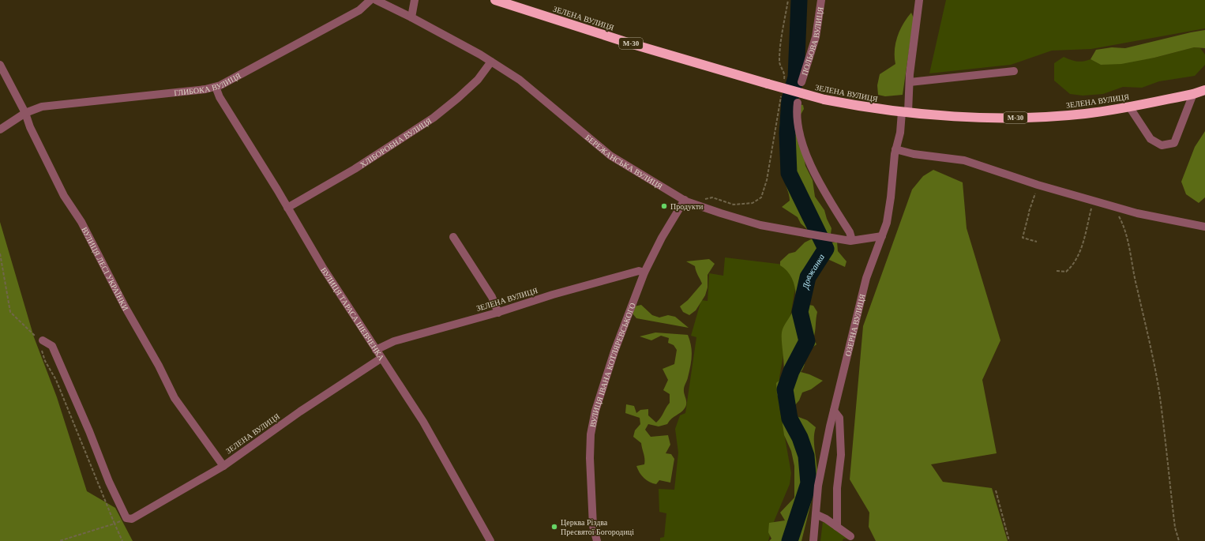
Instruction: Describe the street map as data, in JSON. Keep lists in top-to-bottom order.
{
  "streets": {
    "highway": ["ЗЕЛЕНА ВУЛИЦЯ", "М-30"],
    "street": [
      "ПОЛЬОВА ВУЛИЦЯ",
      "ГЛИБОКА ВУЛИЦЯ",
      "ХЛІБОРОБНА ВУЛИЦЯ",
      "БЕРЕЖАНСЬКА ВУЛИЦЯ",
      "ВУЛИЦЯ ЛЕСІ УКРАЇНКИ",
      "ВУЛИЦЯ ТАРАСА ШЕВЧЕНКА",
      "ОЗЕРНА ВУЛИЦЯ",
      "ВУЛИЦЯ ІВАНА КОТЛЯРЕВСЬКОГО"
    ]
  },
  "crossings": [
    ["ЗЕЛЕНА ВУЛИЦЯ", "ВУЛИЦЯ ЛЕСІ УКРАЇНКИ"],
    ["ЗЕЛЕНА ВУЛИЦЯ", "ВУЛИЦЯ ТАРАСА ШЕВЧЕНКА"],
    ["ЗЕЛЕНА ВУЛИЦЯ", "ОЗЕРНА ВУЛИЦЯ"],
    ["ЗЕЛЕНА ВУЛИЦЯ", "ВУЛИЦЯ ІВАНА КОТЛЯРЕВСЬКОГО"],
    ["ГЛИБОКА ВУЛИЦЯ", "ВУЛИЦЯ ЛЕСІ УКРАЇНКИ"],
    ["ГЛИБОКА ВУЛИЦЯ", "ВУЛИЦЯ ТАРАСА ШЕВЧЕНКА"],
    ["ХЛІБОРОБНА ВУЛИЦЯ", "БЕРЕЖАНСЬКА ВУЛИЦЯ"],
    ["ХЛІБОРОБНА ВУЛИЦЯ", "ВУЛИЦЯ ТАРАСА ШЕВЧЕНКА"],
    ["БЕРЕЖАНСЬКА ВУЛИЦЯ", "ОЗЕРНА ВУЛИЦЯ"],
    ["БЕРЕЖАНСЬКА ВУЛИЦЯ", "ВУЛИЦЯ ІВАНА КОТЛЯРЕВСЬКОГО"]
  ],
  "water": ["Довжанка"],
  "places": ["Продукти", "Церква Різдва Пресвятої Богородиці"]
}
